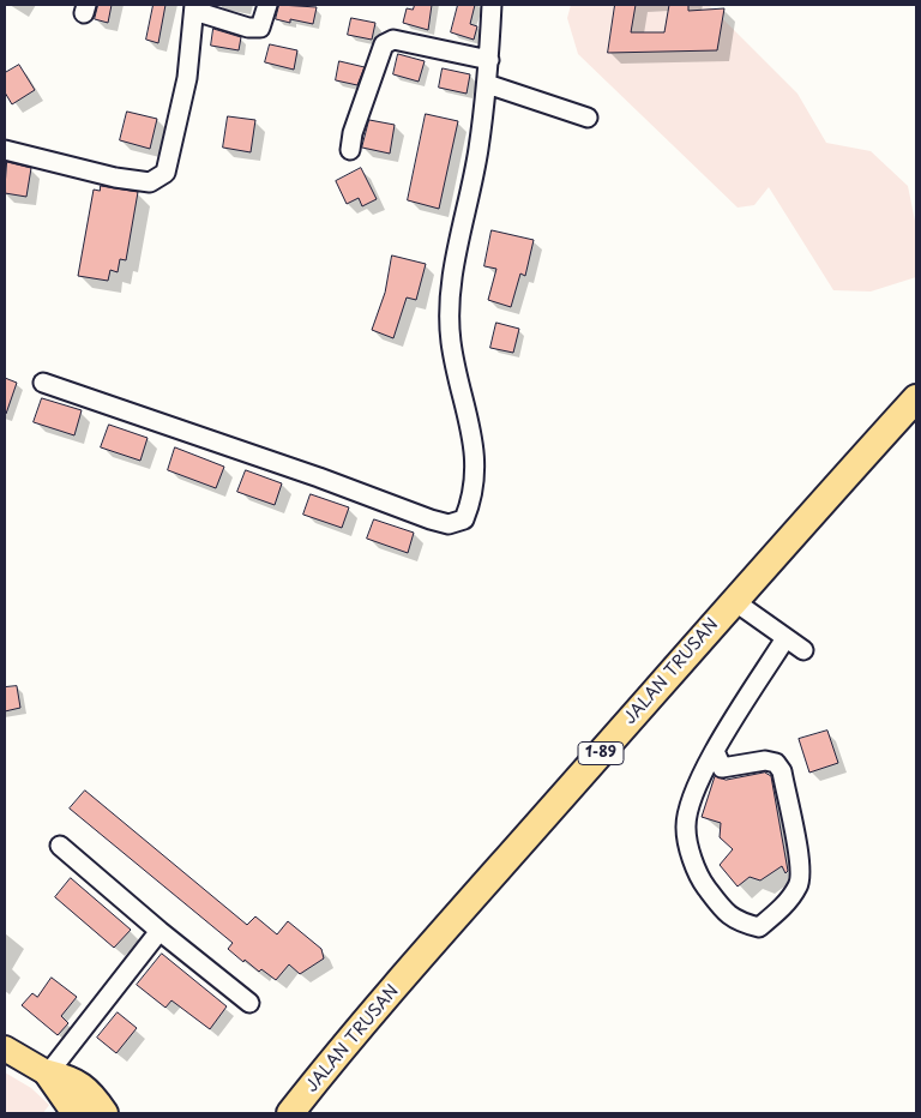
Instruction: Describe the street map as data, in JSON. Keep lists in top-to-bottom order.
{
  "streets": {
    "highway": ["JALAN TRUSAN", "1-89"]
  }
}
